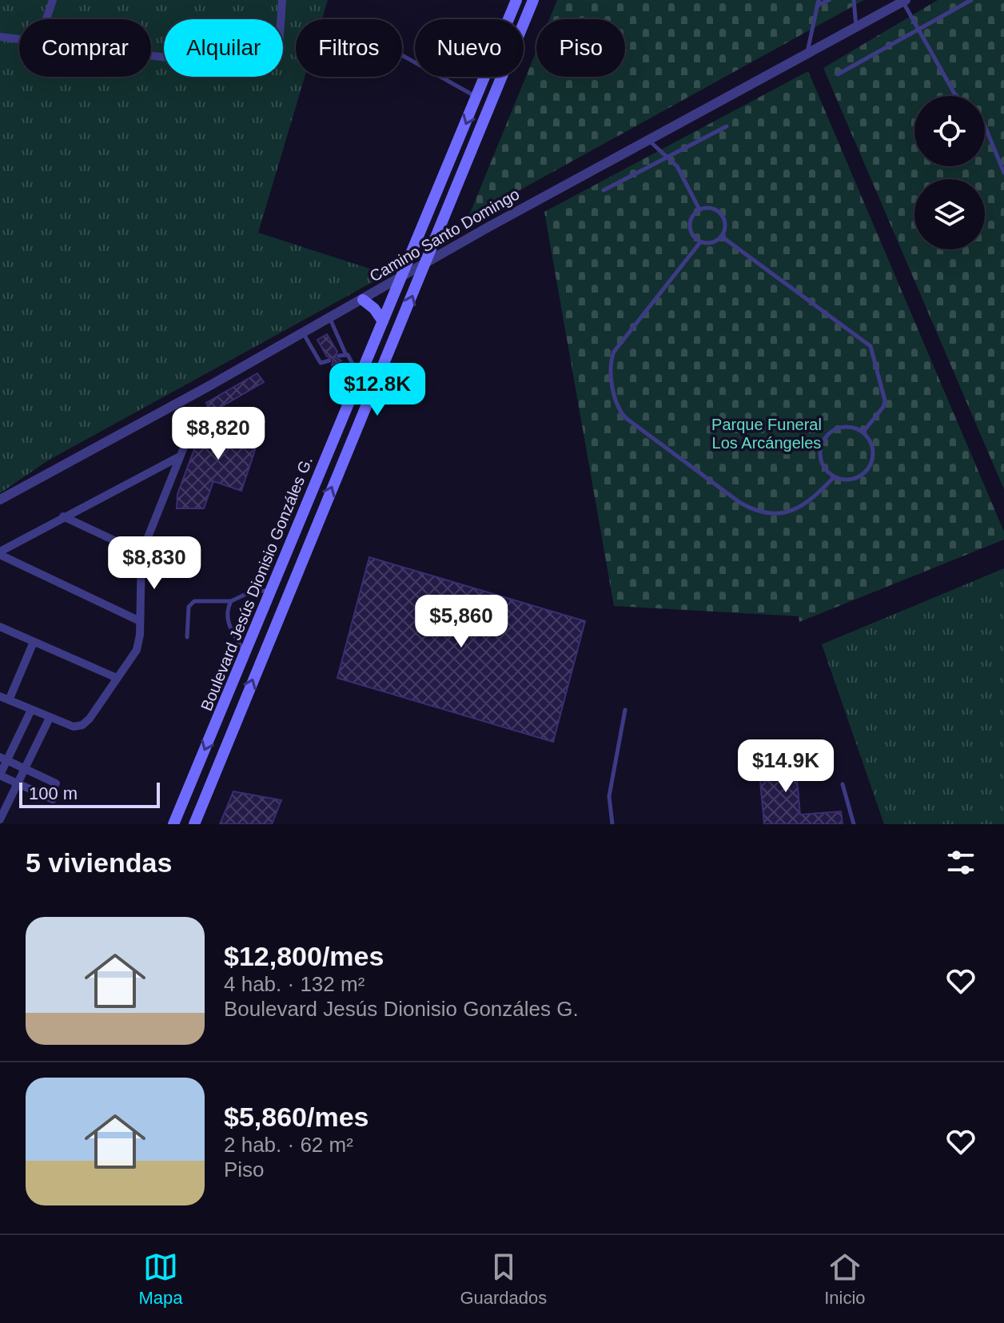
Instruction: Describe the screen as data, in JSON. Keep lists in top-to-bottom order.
{
  "streets": {
    "main road": ["Boulevard Jesús Dionisio Gonzáles G."],
    "street": ["Camino Santo Domingo"]
  },
  "crossings": [
    ["Camino Santo Domingo", "Boulevard Jesús Dionisio Gonzáles G."]
  ],
  "parks": ["Parque Funeral Los Arcángeles"],
  "scale_bar": "100 m",
  "page": {
    "chip": [
      "Comprar",
      "Alquilar",
      "Filtros",
      "Nuevo",
      "Piso"
    ],
    "price": [
      "$12.8K",
      "$8,820",
      "$8,830",
      "$5,860",
      "$14.9K"
    ],
    "scale": "100 m",
    "heading": "5 viviendas",
    "list": [
      {
        "name": "$12,800/mes",
        "note": "4 hab. · 132 m² · Boulevard Jesús Dionisio Gonzáles G."
      },
      {
        "name": "$5,860/mes",
        "note": "2 hab. · 62 m² · Piso"
      }
    ],
    "tabs": ["Mapa", "Guardados", "Inicio"]
  }
}
